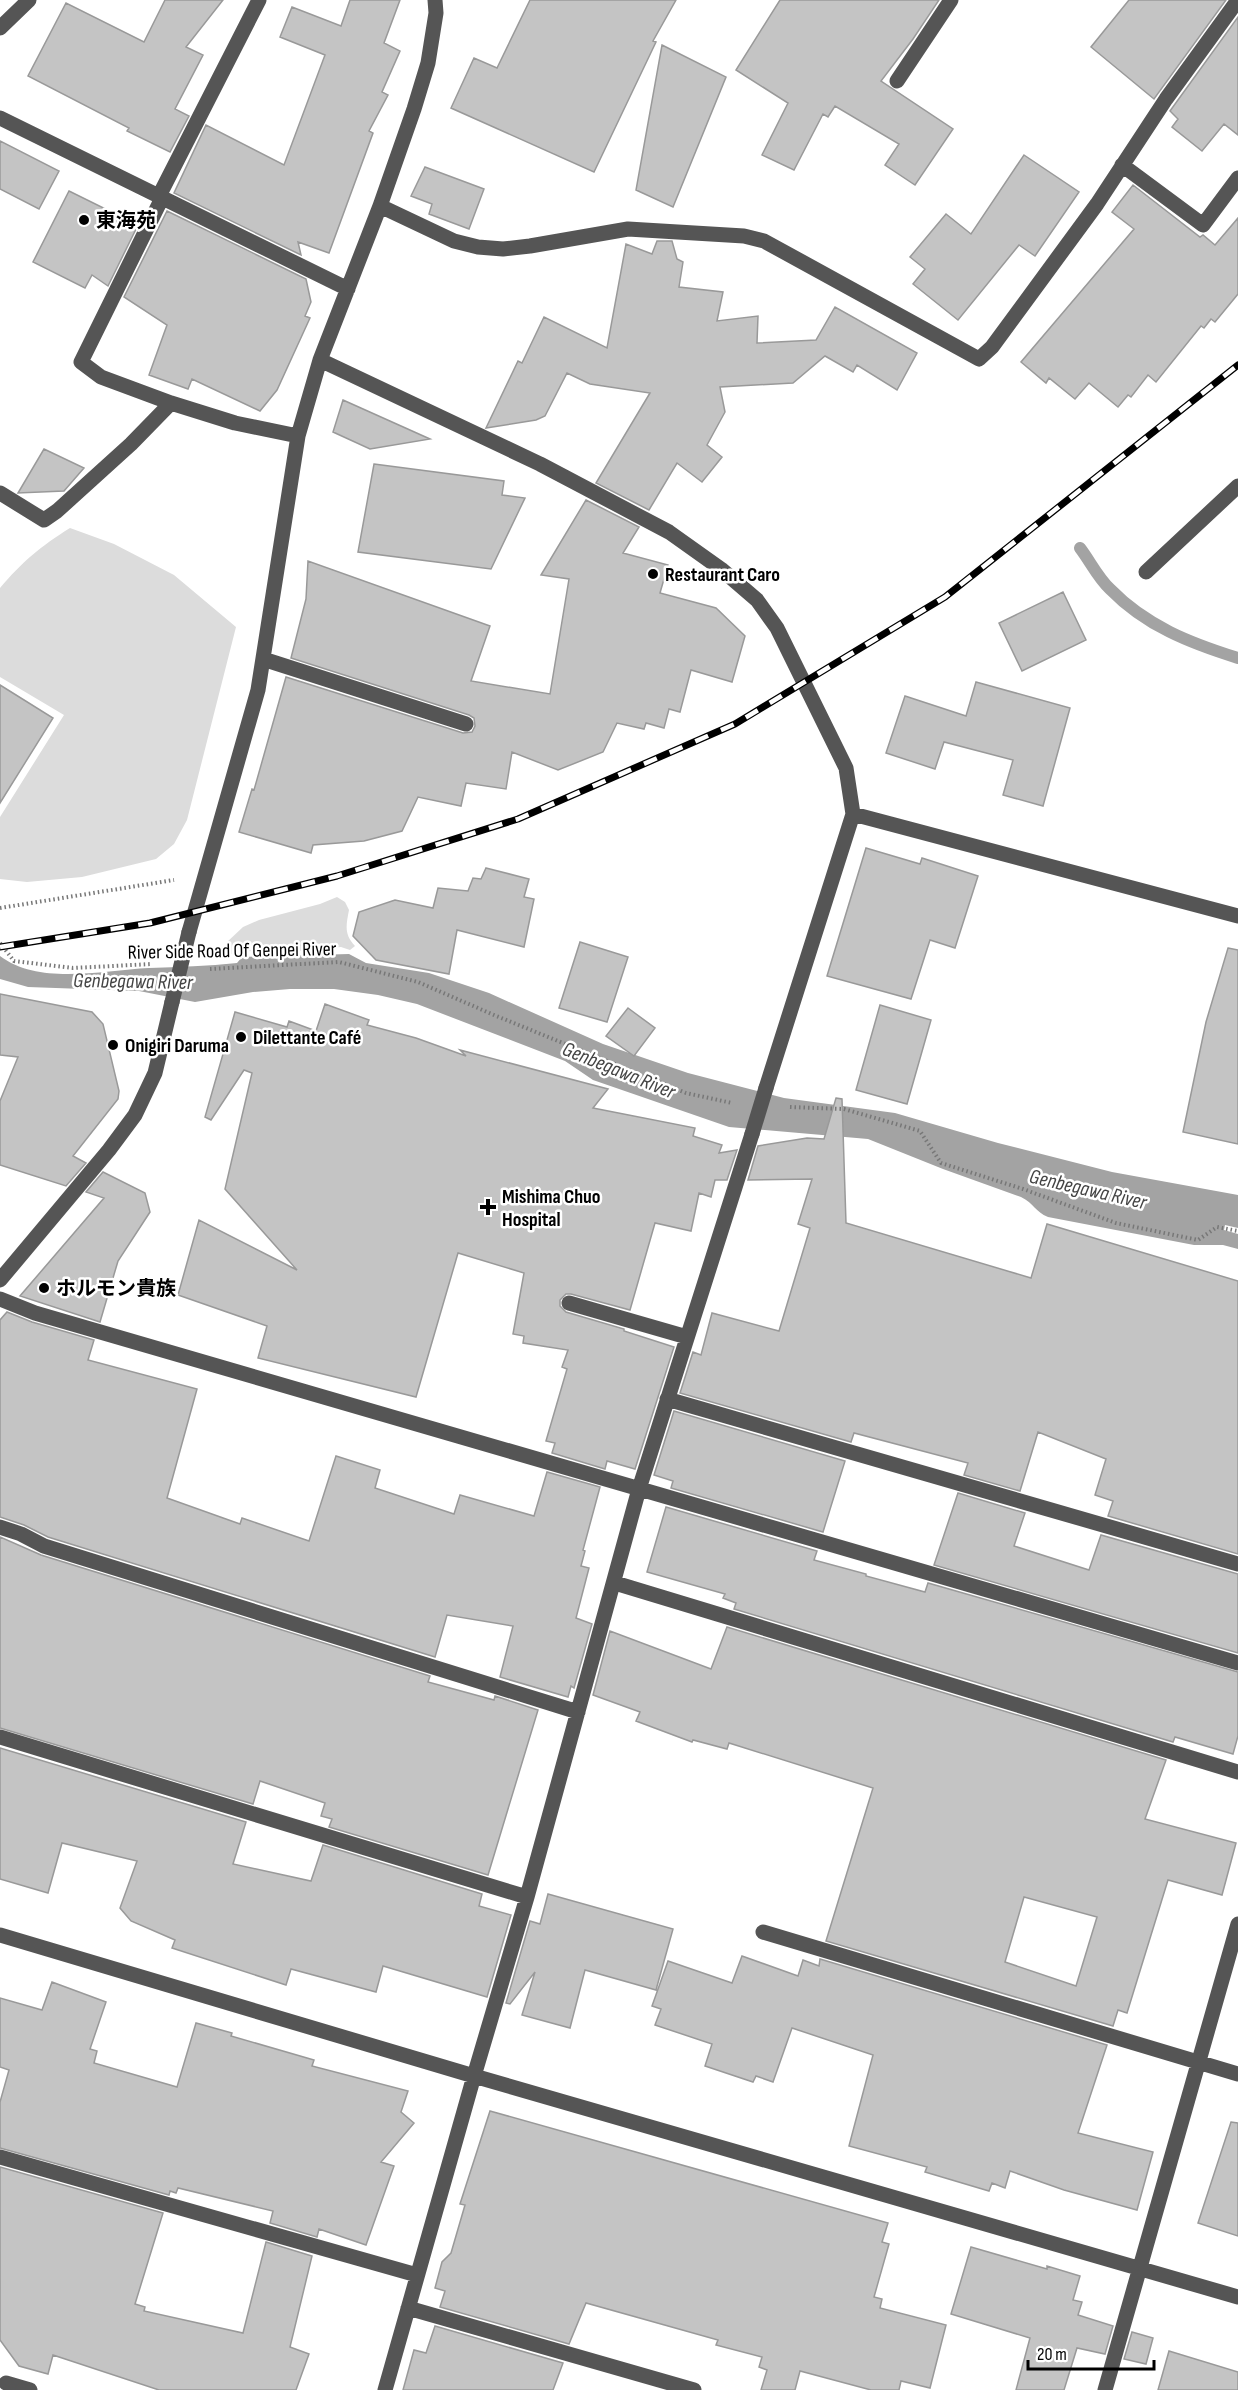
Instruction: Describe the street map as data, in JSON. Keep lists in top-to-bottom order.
{
  "streets": {
    "path": ["River Side Road Of Genpei River"]
  },
  "water": ["Genbegawa River"],
  "places": {
    "other": [
      "東海苑",
      "Restaurant Caro",
      "Dilettante Café",
      "Onigiri Daruma",
      "ホルモン貴族"
    ],
    "health": ["Mishima Chuo Hospital"]
  },
  "scale_bar": "20 m"
}
